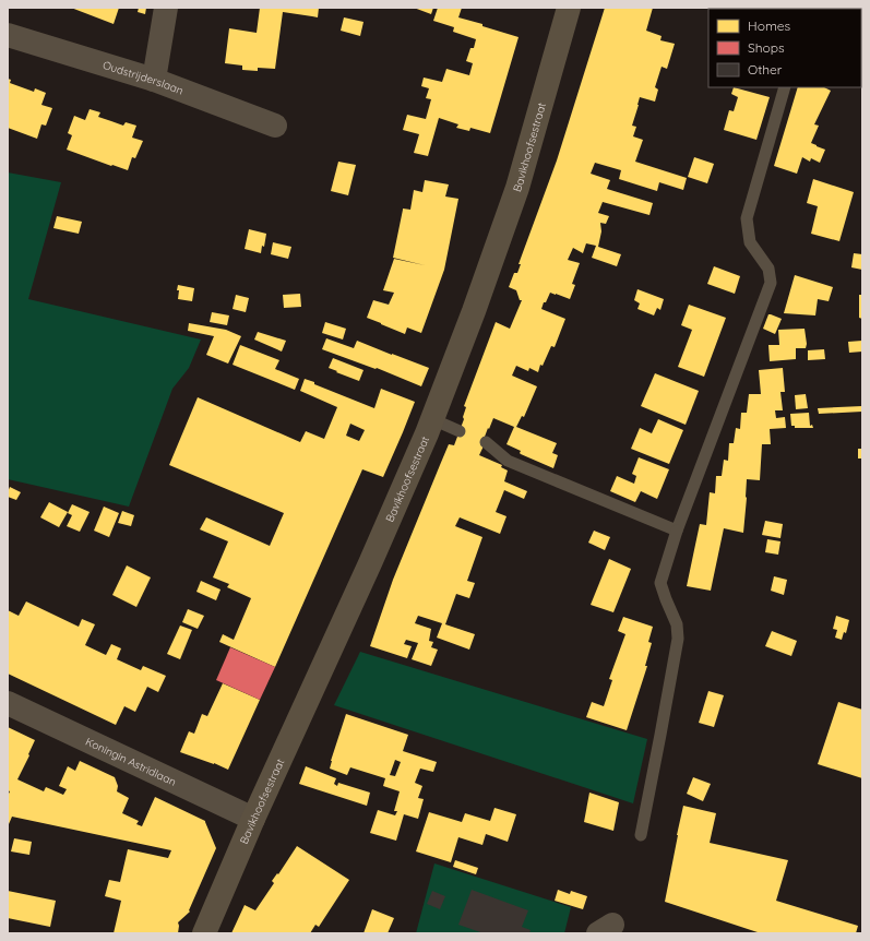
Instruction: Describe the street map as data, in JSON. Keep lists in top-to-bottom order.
{
  "streets": {
    "street": ["Oudstrijderslaan", "Bavikhoofsestraat", "Koningin Astridlaan"]
  },
  "crossings": [
    ["Bavikhoofsestraat", "Koningin Astridlaan"]
  ],
  "legend": ["Homes", "Shops", "Other"]
}
